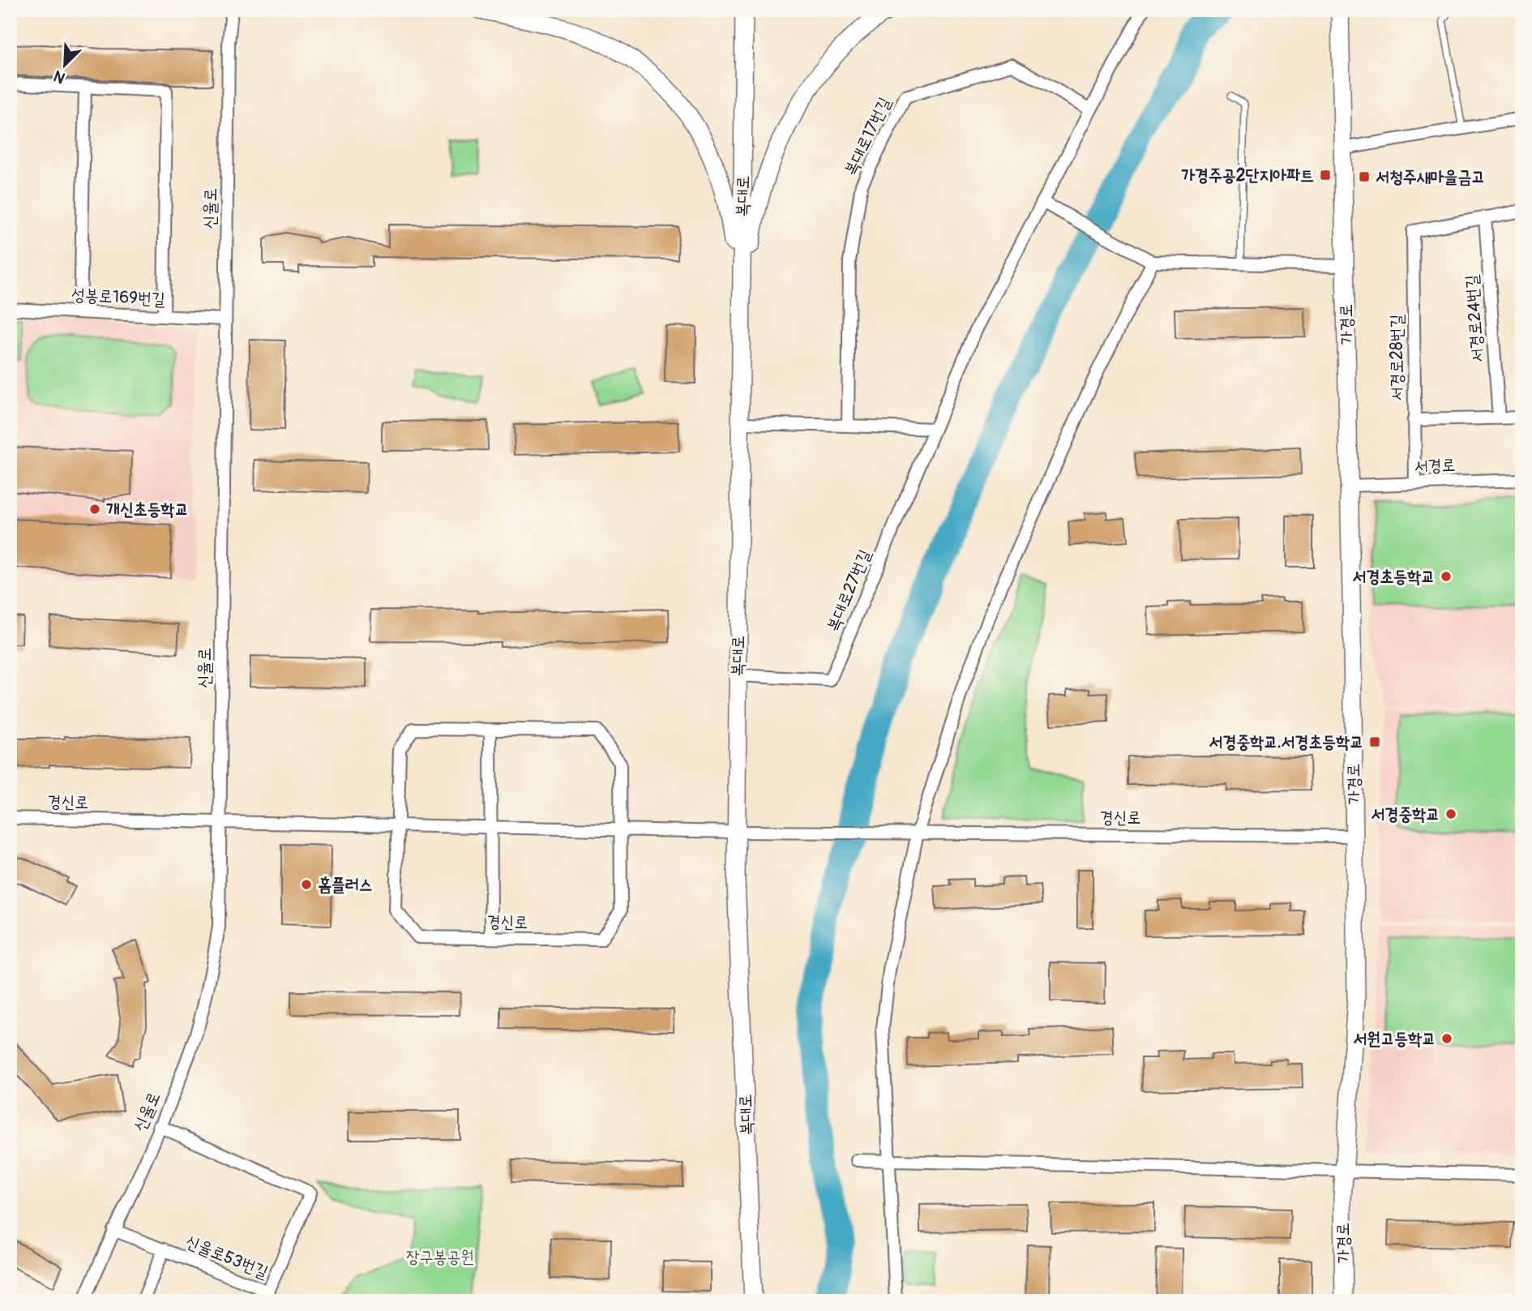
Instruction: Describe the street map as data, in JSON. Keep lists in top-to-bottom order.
{
  "streets": {
    "street": [
      "복대로17번길",
      "복대로",
      "신율로",
      "성봉로169번길",
      "서경로24번길",
      "가경로",
      "서경로28번길",
      "서경로",
      "복대로27번길",
      "경신로",
      "신율로53번길"
    ]
  },
  "crossings": [
    ["복대로", "복대로27번길"],
    ["복대로", "경신로"],
    ["신율로", "성봉로169번길"],
    ["신율로", "경신로"],
    ["신율로", "신율로53번길"],
    ["서경로24번길", "서경로28번길"],
    ["가경로", "서경로"],
    ["가경로", "경신로"],
    ["서경로28번길", "서경로"]
  ],
  "parks": ["장구봉공원"],
  "places": {
    "transit": ["가경주공2단지아파트", "서청주새마을금고", "서경중학교.서경초등학교"],
    "other": [
      "개신초등학교",
      "서경초등학교",
      "서경중학교",
      "홈플러스",
      "서원고등학교"
    ]
  },
  "north": "bottom left"
}
